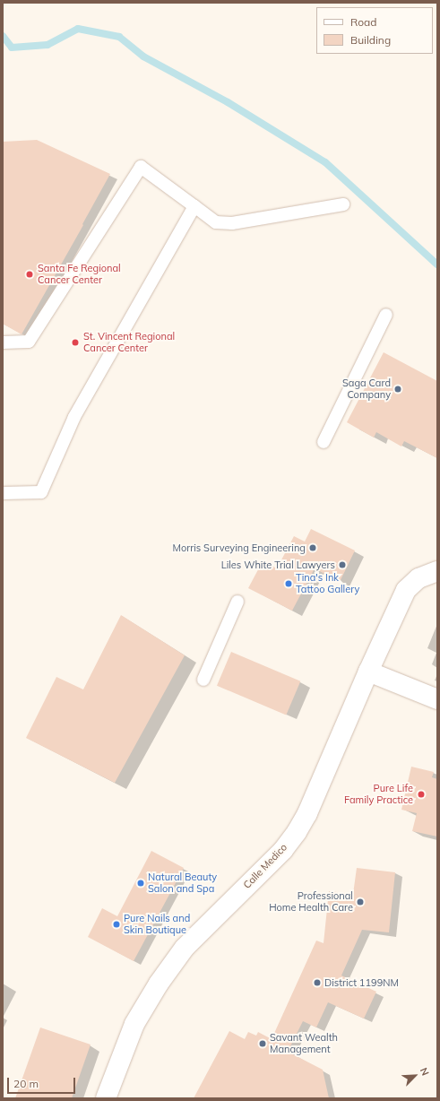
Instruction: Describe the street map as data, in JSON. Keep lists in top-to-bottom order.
{
  "streets": {
    "street": ["Calle Medico"]
  },
  "places": [
    "Santa Fe Regional Cancer Center",
    "St. Vincent Regional Cancer Center",
    "Saga Card Company",
    "Morris Surveying Engineering",
    "Liles White Trial Lawyers",
    "Tina's Ink Tattoo Gallery",
    "Pure Life Family Practice",
    "Natural Beauty Salon and Spa",
    "Professional Home Health Care",
    "Pure Nails and Skin Boutique",
    "District 1199NM",
    "Savant Wealth Management"
  ],
  "legend": ["Road", "Building"],
  "scale_bar": "20 m",
  "north": "top right"
}
